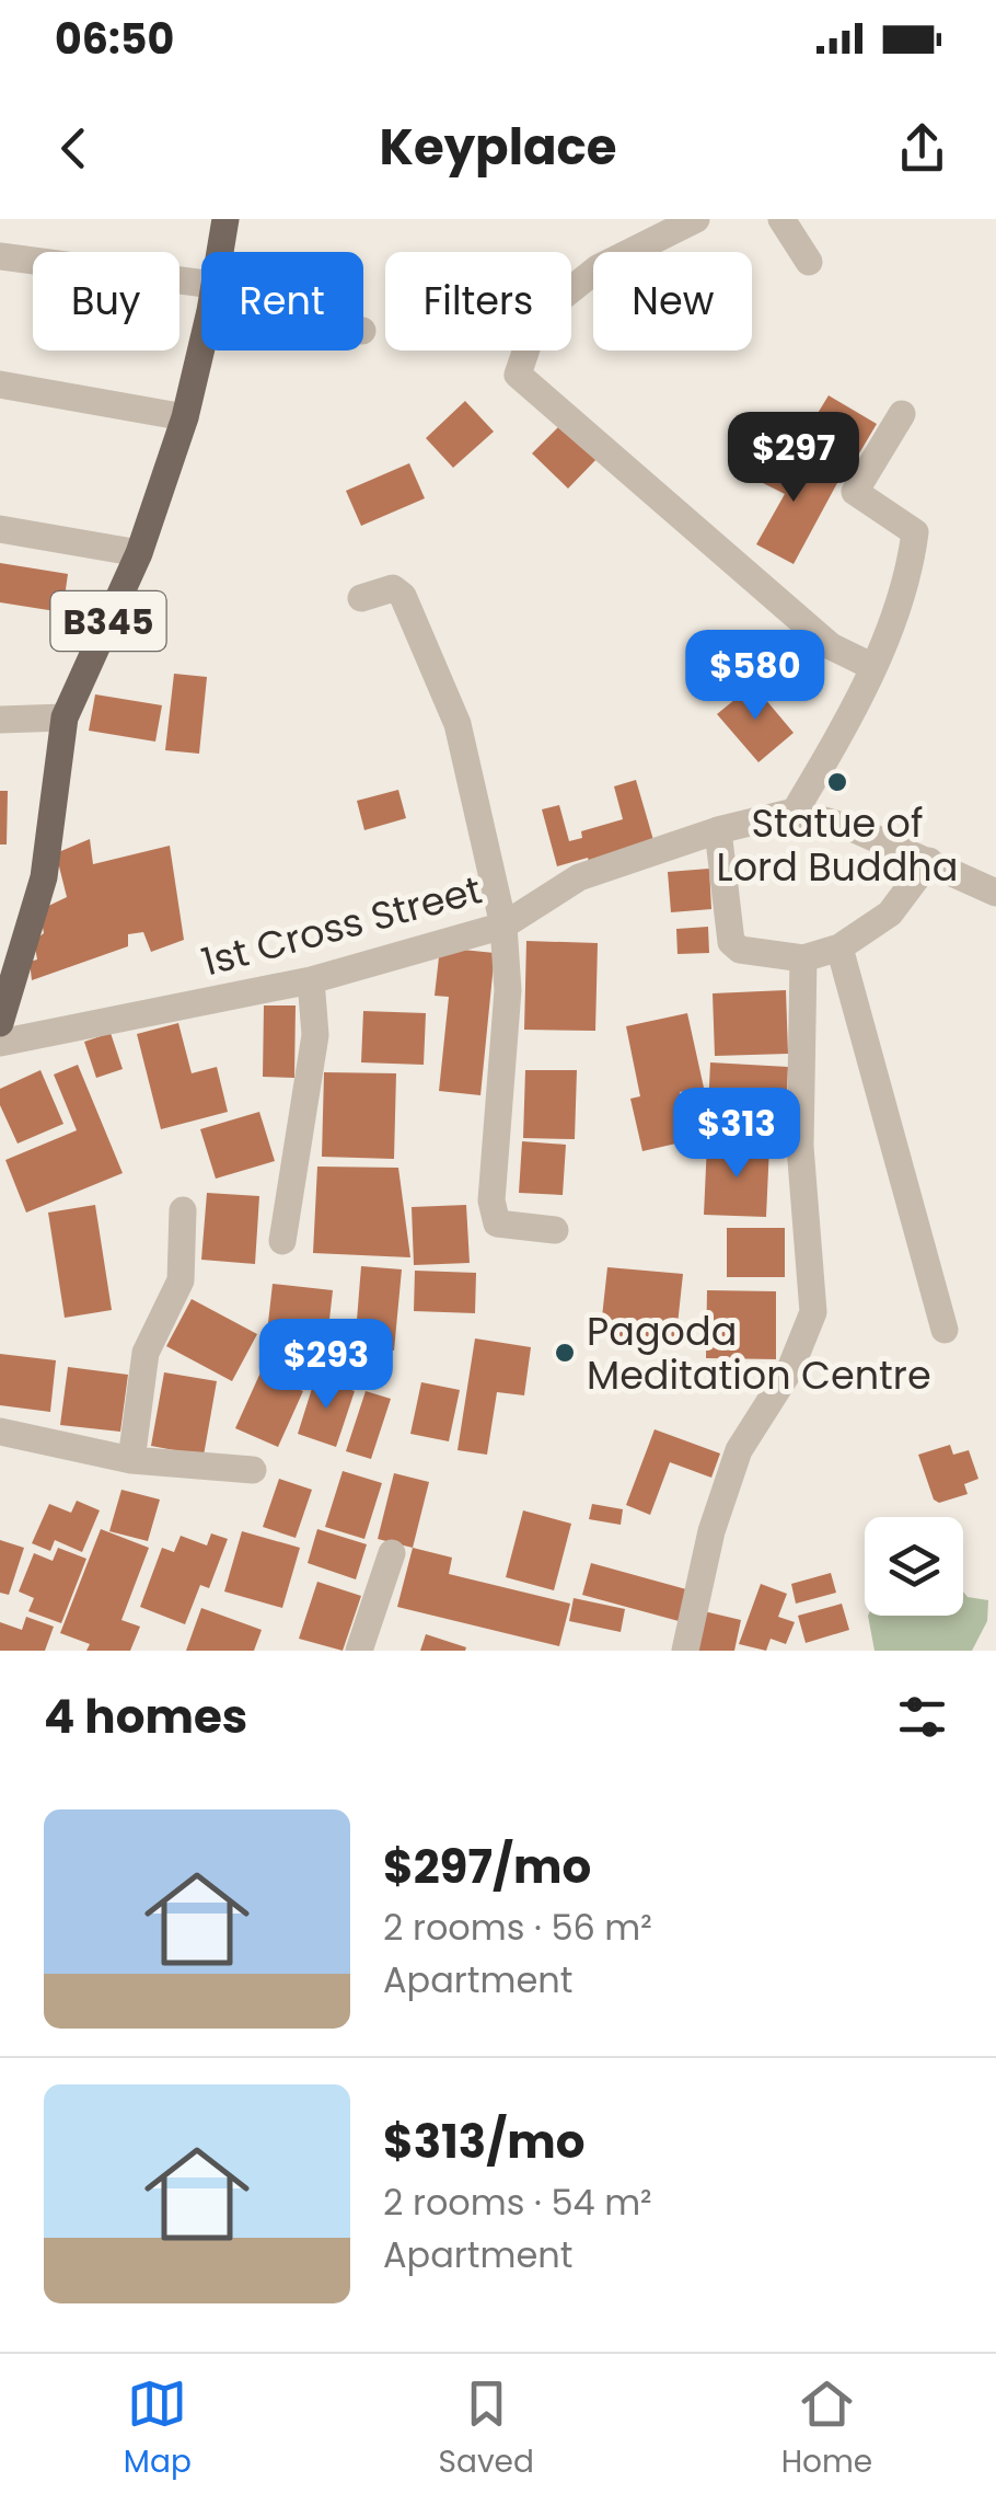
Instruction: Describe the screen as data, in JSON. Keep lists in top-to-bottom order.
{
  "streets": {
    "main road": ["B345"],
    "street": ["1st Cross Street"]
  },
  "places": ["Statue of Lord Buddha", "Pagoda Meditation Centre"],
  "page": {
    "status": "06:50",
    "header": "Keyplace",
    "chip": [
      "Buy",
      "Rent",
      "Filters",
      "New"
    ],
    "price": [
      "$297",
      "$580",
      "$313",
      "$293"
    ],
    "heading": "4 homes",
    "list": [
      {
        "name": "$297/mo",
        "note": "2 rooms · 56 m² · Apartment"
      },
      {
        "name": "$313/mo",
        "note": "2 rooms · 54 m² · Apartment"
      }
    ],
    "tabs": ["Map", "Saved", "Home"]
  }
}
